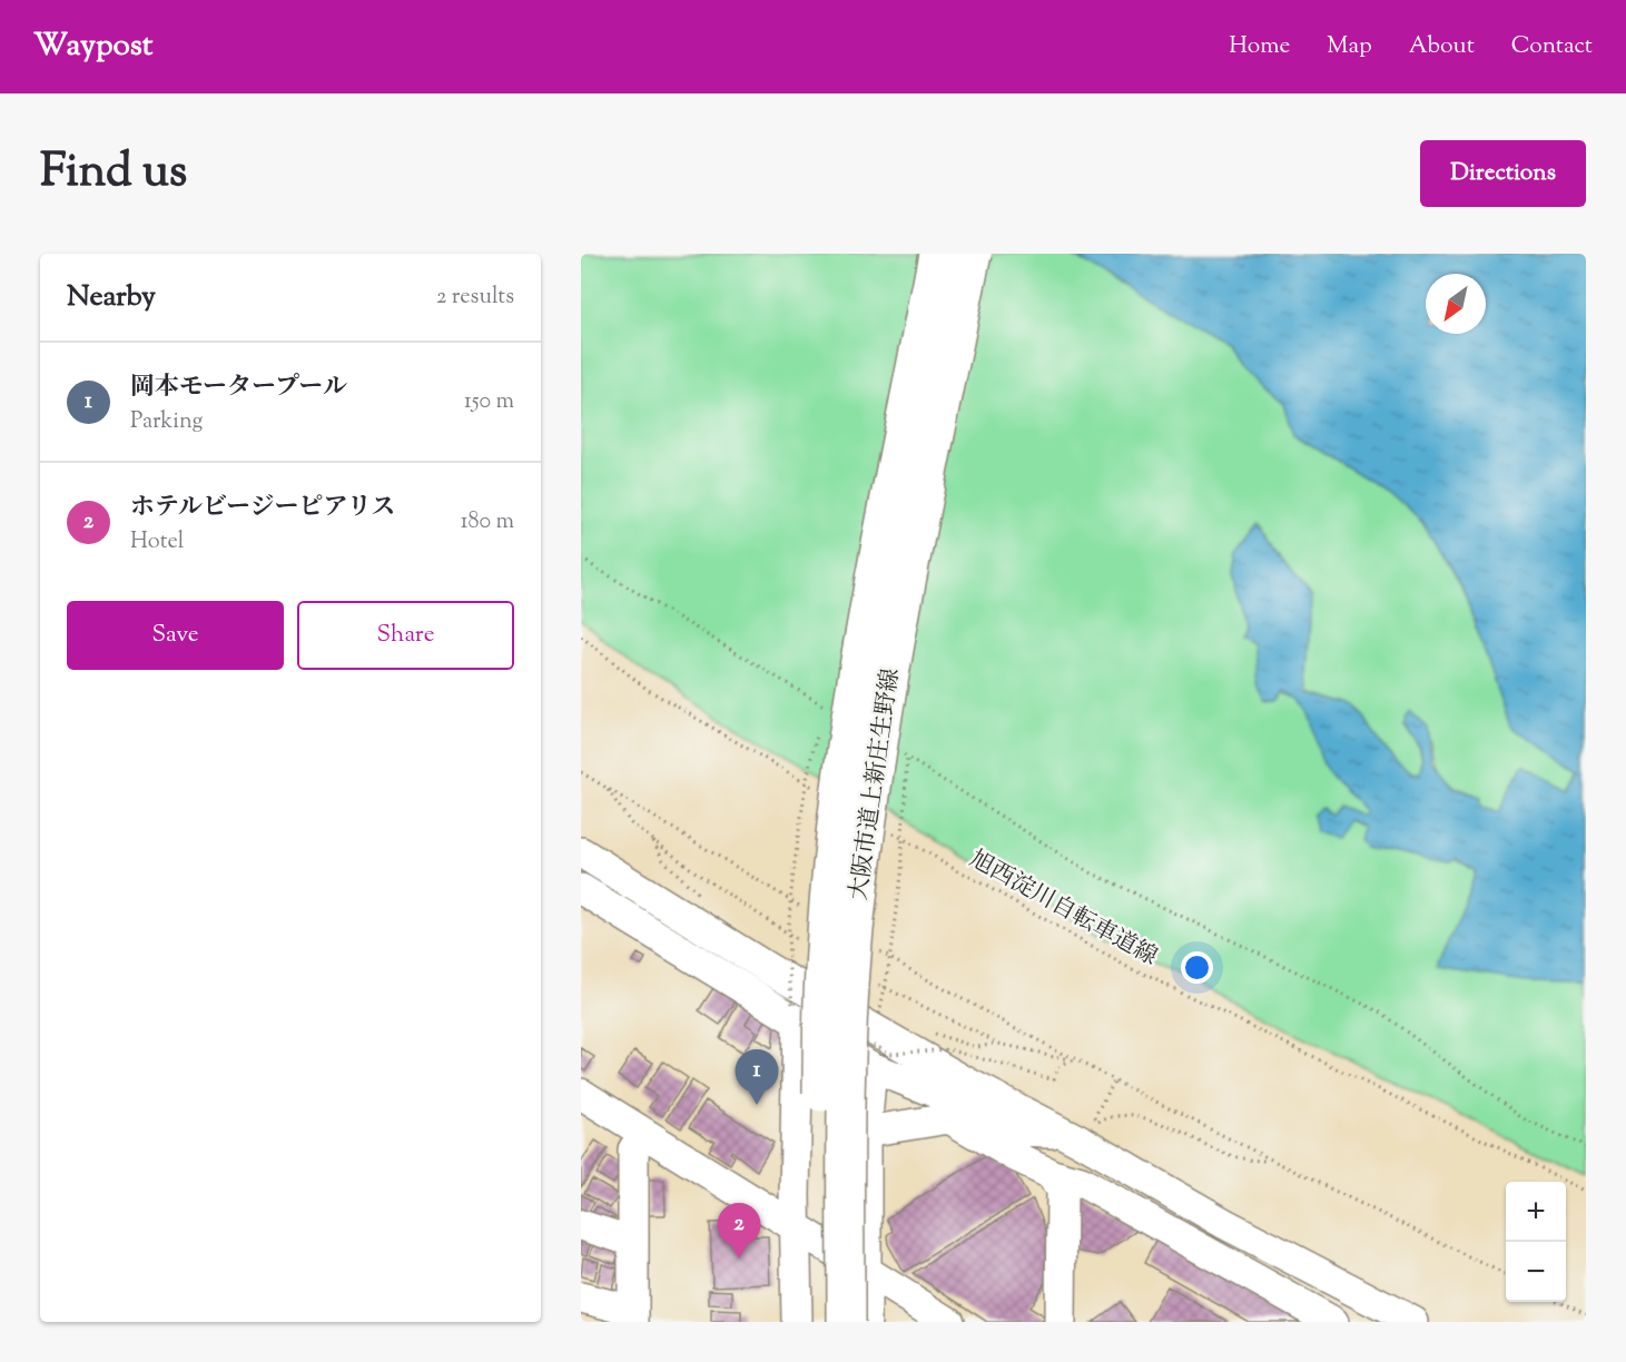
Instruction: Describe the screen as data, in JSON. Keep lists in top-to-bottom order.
{
  "streets": {
    "main road": ["大阪市道上新庄生野線"],
    "path": ["旭西淀川自転車道線"]
  },
  "north": "bottom left",
  "page": {
    "header": "Waypost",
    "nav": [
      "Home",
      "Map",
      "About",
      "Contact"
    ],
    "title": "Find us",
    "buttons": [
      "Directions",
      ["Save", "Share"]
    ],
    "heading": ["Nearby", "2 results"],
    "list": [
      {
        "mark": "1",
        "name": "岡本モータープール",
        "note": "Parking",
        "value": "150 m"
      },
      {
        "mark": "2",
        "name": "ホテルビージーピアリス",
        "note": "Hotel",
        "value": "180 m"
      }
    ],
    "pins": ["1", "2"],
    "map_buttons": ["+", "−"]
  }
}
